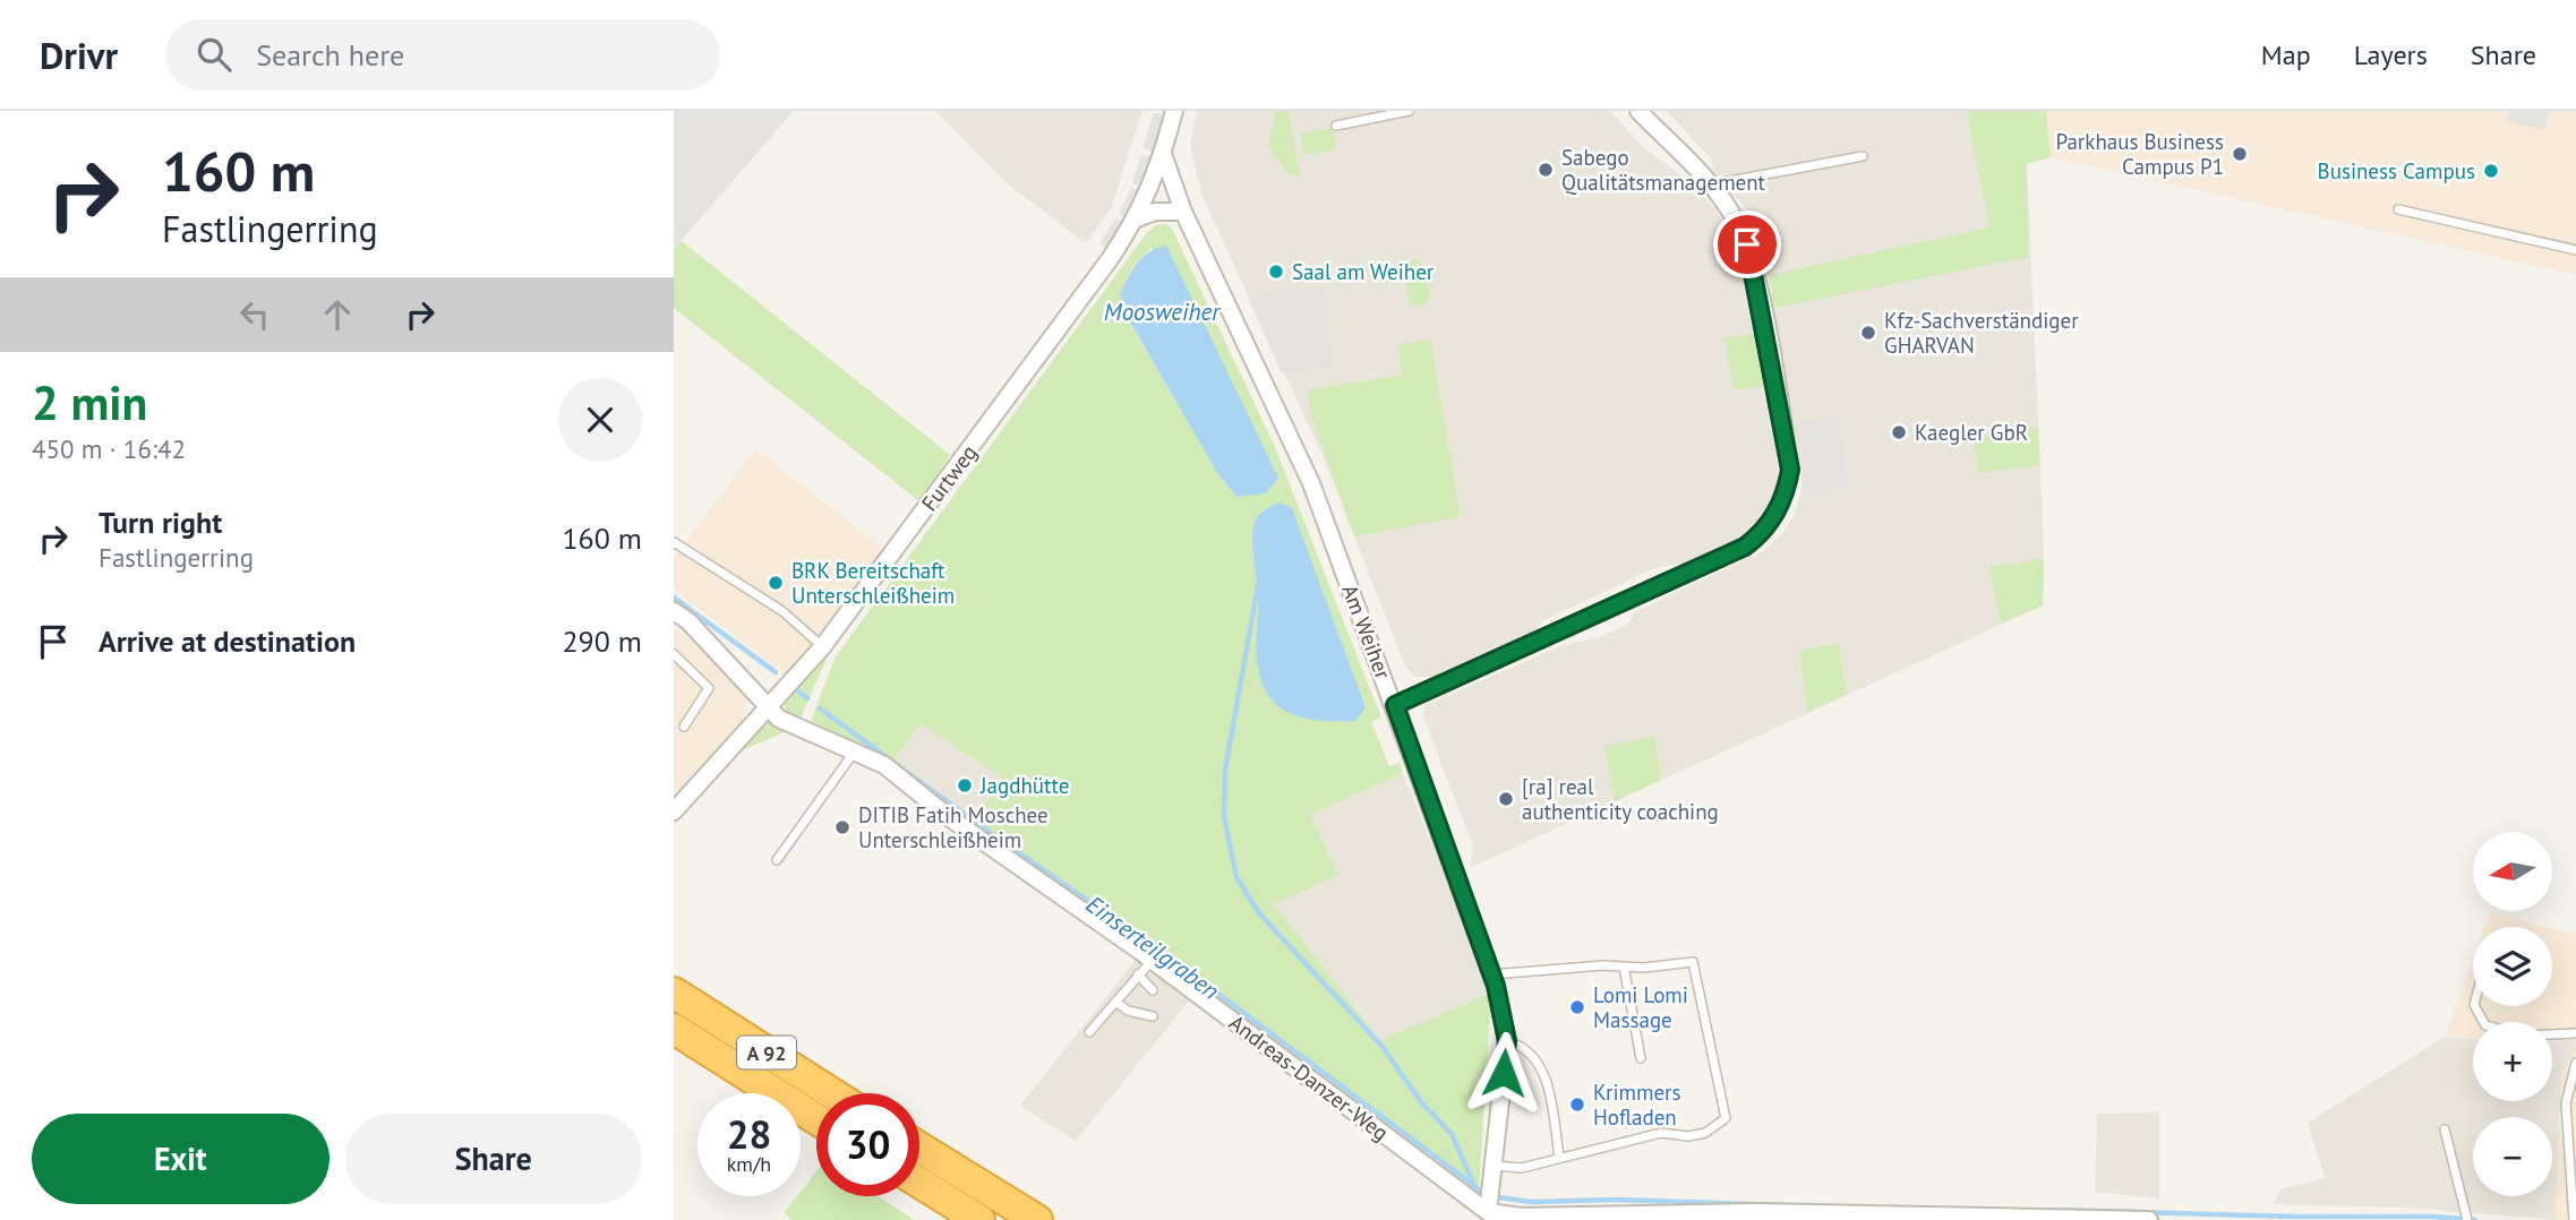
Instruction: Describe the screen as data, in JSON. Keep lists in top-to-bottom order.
{
  "streets": {
    "highway": ["A 92"],
    "street": ["Furtweg", "Am Weiher", "Andreas-Danzer-Weg"]
  },
  "crossings": [
    ["Furtweg", "Am Weiher"],
    ["Furtweg", "Andreas-Danzer-Weg"],
    ["Am Weiher", "Andreas-Danzer-Weg"]
  ],
  "water": ["Moosweiher", "Einserteilgraben"],
  "places": [
    "Parkhaus Business Campus P1",
    "Sabego Qualitätsmanagement",
    "Business Campus",
    "Saal am Weiher",
    "Kfz-Sachverständiger GHARVAN",
    "Kaegler GbR",
    "BRK Bereitschaft Unterschleißheim",
    "Jagdhütte",
    "[ra] real authenticity coaching",
    "DITIB Fatih Moschee Unterschleißheim",
    "Lomi Lomi Massage",
    "Krimmers Hofladen"
  ],
  "north": "left",
  "page": {
    "header": "Drivr",
    "search": "Search here",
    "nav": ["Map", "Layers", "Share"],
    "turn": ["160 m", "Fastlingerring"],
    "heading": ["2 min", "450 m · 16:42"],
    "list": [
      {
        "name": "Turn right",
        "note": "Fastlingerring",
        "value": "160 m"
      },
      {
        "name": "Arrive at destination",
        "value": "290 m"
      }
    ],
    "map_buttons": ["+", "−"],
    "speed": "28 km/h",
    "limit": "30",
    "buttons": ["Exit", "Share"]
  }
}
